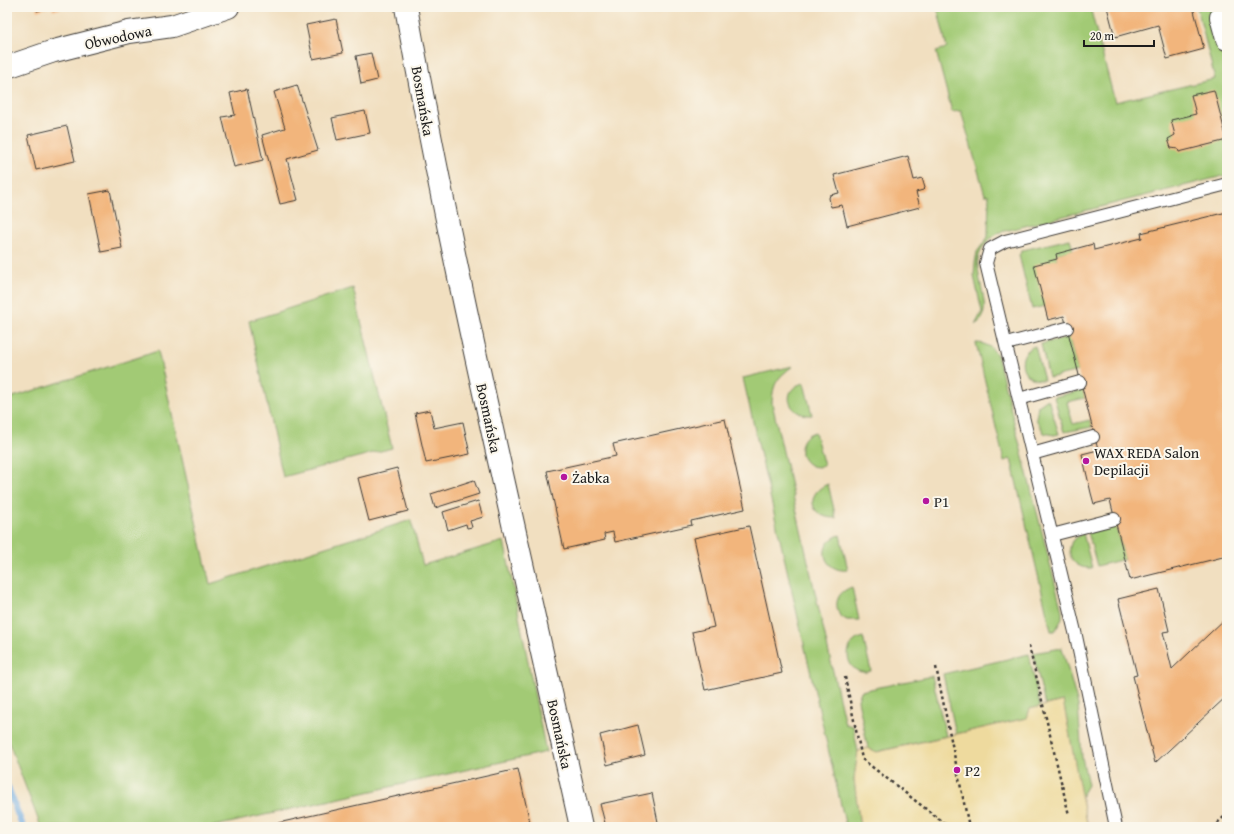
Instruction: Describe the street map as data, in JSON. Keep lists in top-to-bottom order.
{
  "streets": {
    "street": ["Obwodowa", "Bosmańska"]
  },
  "places": [
    "WAX REDA Salon Depilacji",
    "Żabka",
    "P1",
    "P2"
  ],
  "scale_bar": "20 m"
}
